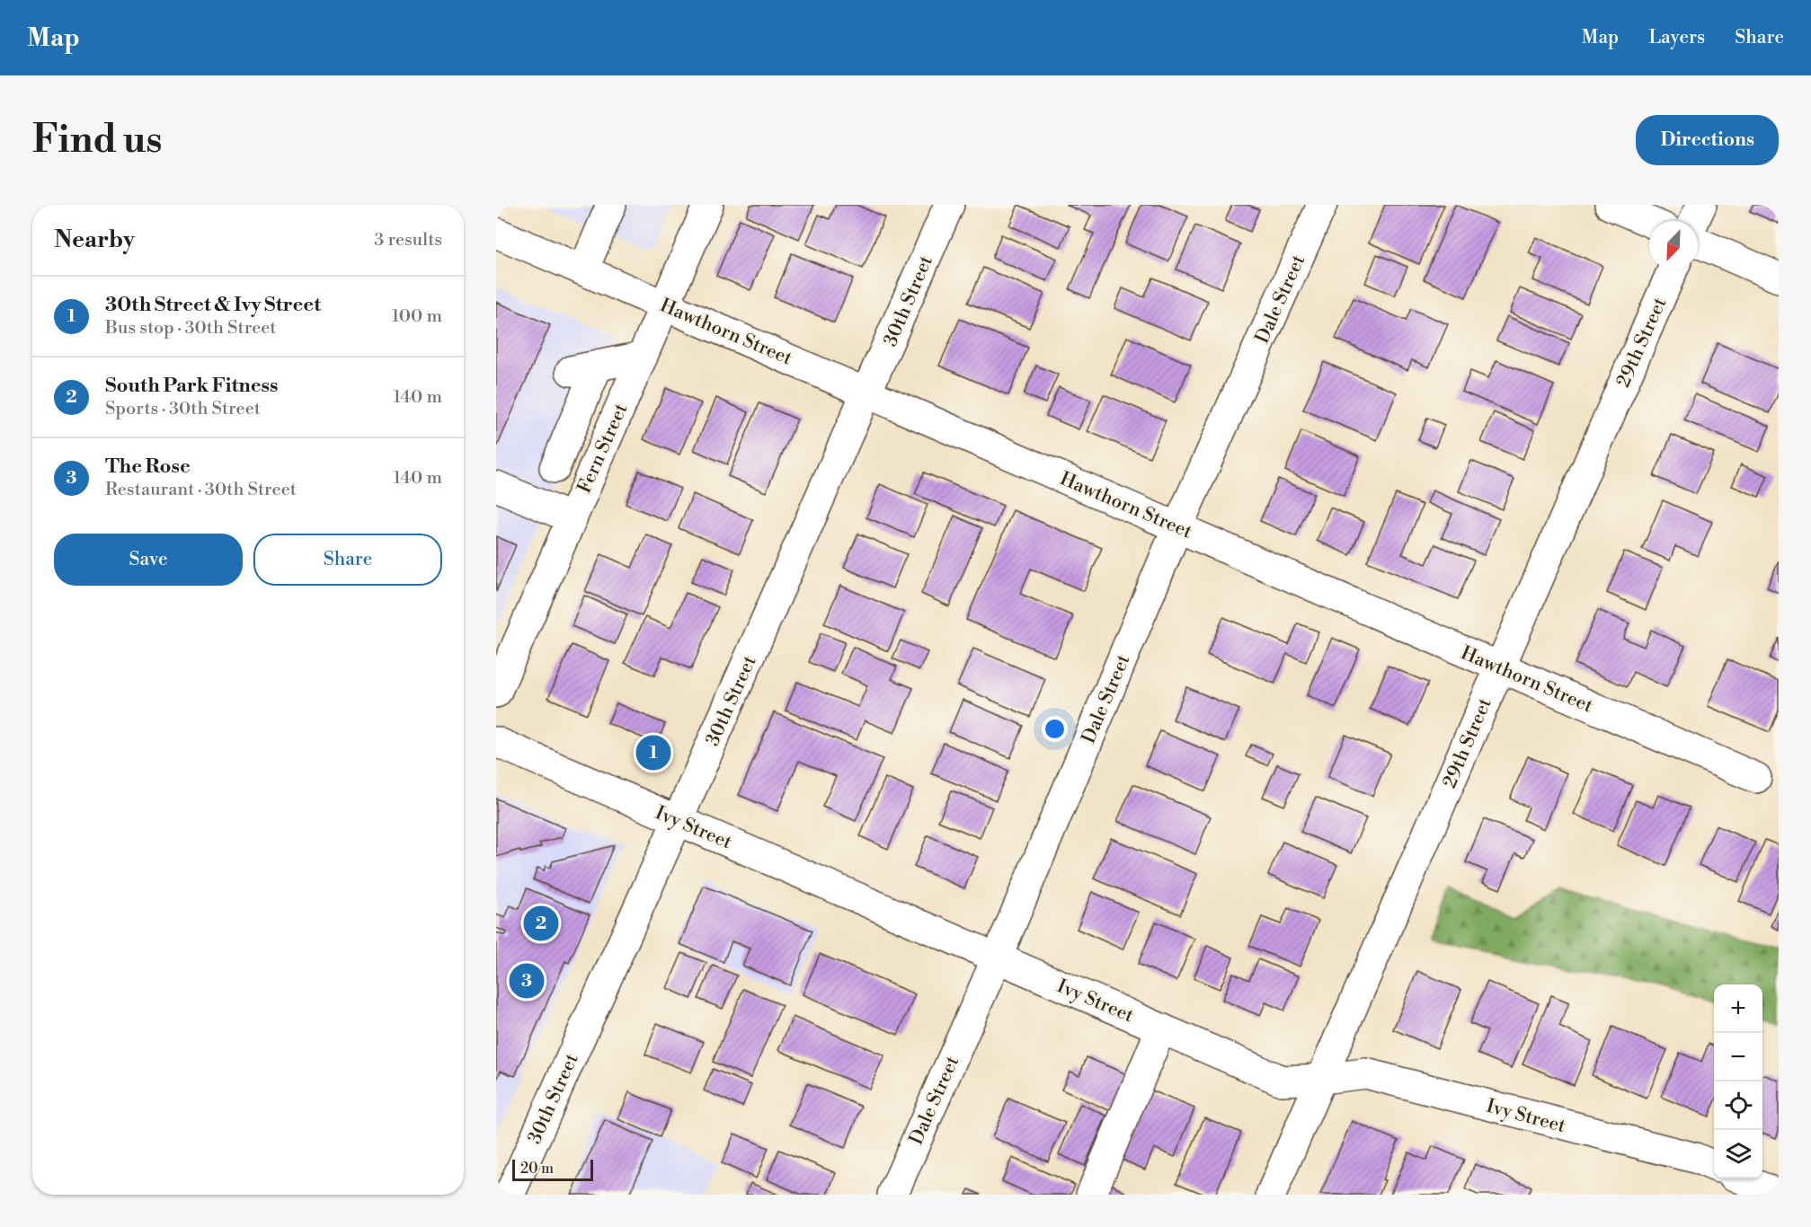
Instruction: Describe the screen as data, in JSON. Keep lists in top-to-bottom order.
{
  "streets": {
    "street": [
      "Dale Street",
      "30th Street",
      "Hawthorn Street",
      "29th Street",
      "Fern Street",
      "Ivy Street"
    ]
  },
  "crossings": [
    ["Dale Street", "Hawthorn Street"],
    ["Dale Street", "Ivy Street"],
    ["30th Street", "Hawthorn Street"],
    ["30th Street", "Ivy Street"],
    ["Hawthorn Street", "29th Street"],
    ["Hawthorn Street", "Fern Street"],
    ["29th Street", "Ivy Street"]
  ],
  "scale_bar": "20 m",
  "north": "bottom left",
  "page": {
    "header": "Map",
    "nav": ["Map", "Layers", "Share"],
    "buttons": [
      "Directions",
      ["Save", "Share"]
    ],
    "title": "Find us",
    "heading": ["Nearby", "3 results"],
    "list": [
      {
        "mark": "1",
        "name": "30th Street & Ivy Street",
        "note": "Bus stop · 30th Street",
        "value": "100 m"
      },
      {
        "mark": "2",
        "name": "South Park Fitness",
        "note": "Sports · 30th Street",
        "value": "140 m"
      },
      {
        "mark": "3",
        "name": "The Rose",
        "note": "Restaurant · 30th Street",
        "value": "140 m"
      }
    ],
    "pins": ["1", "2", "3"],
    "map_buttons": ["+", "−"],
    "scale": "20 m"
  }
}
